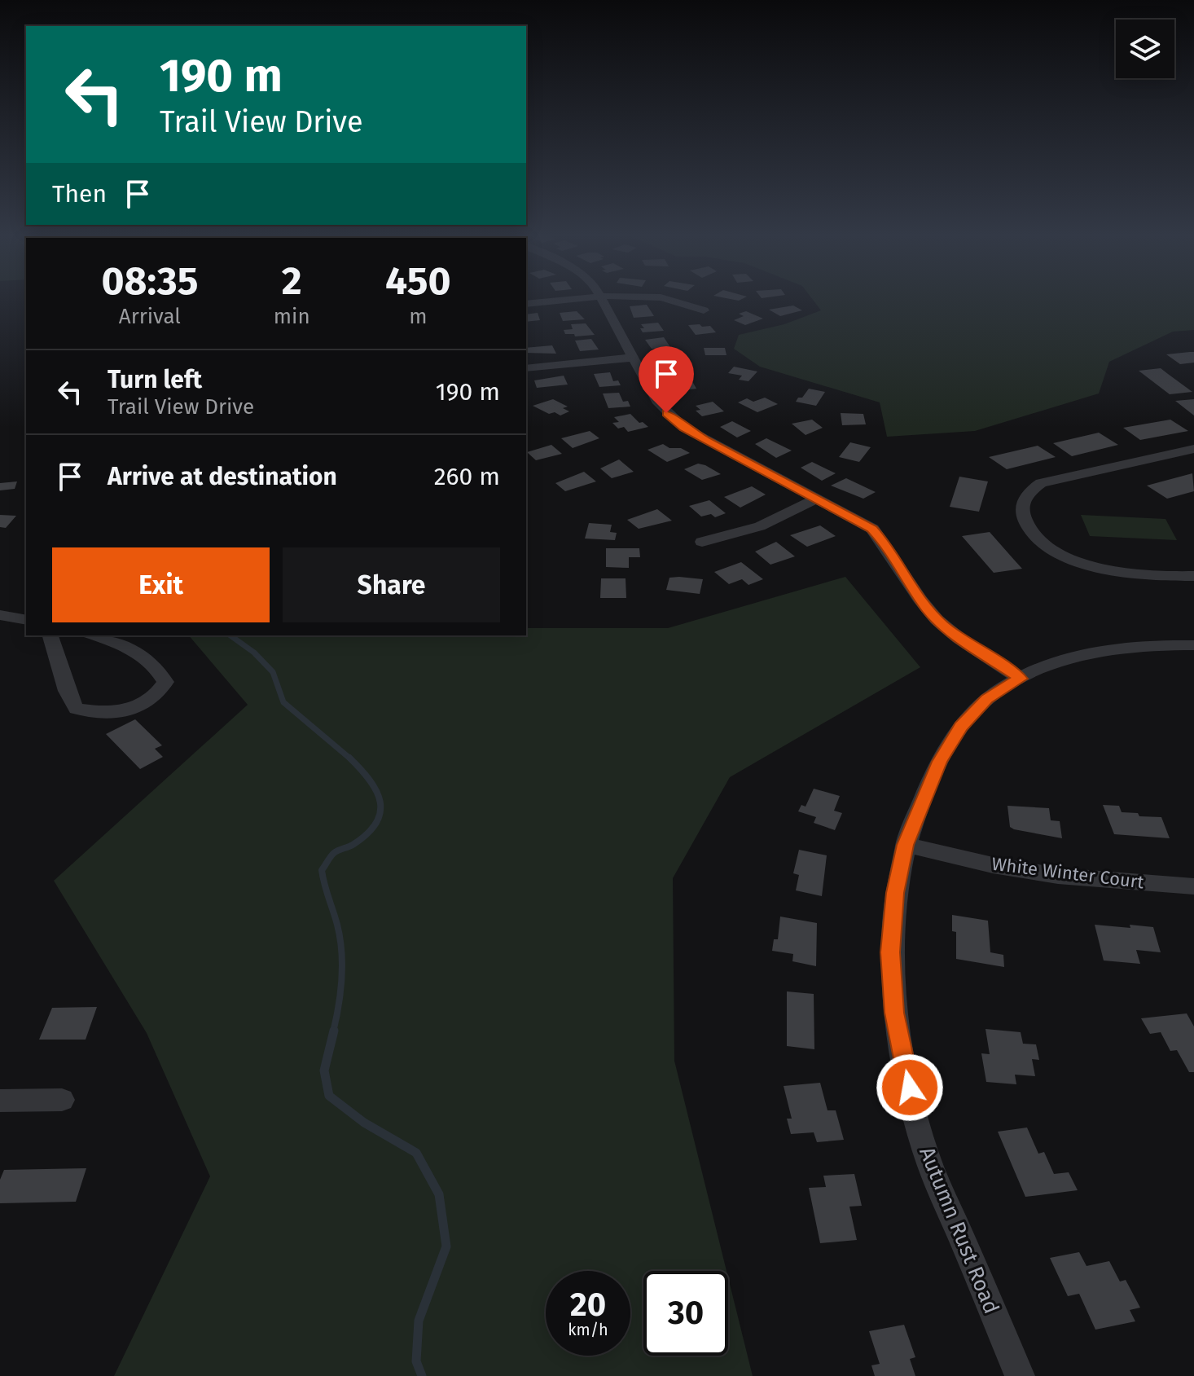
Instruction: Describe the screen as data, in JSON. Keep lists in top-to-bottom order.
{
  "streets": {
    "street": ["White Winter Court", "Autumn Rust Road"]
  },
  "crossings": [
    ["White Winter Court", "Autumn Rust Road"]
  ],
  "page": {
    "turn": ["190 m", "Trail View Drive"],
    "then": "Then",
    "eta": [
      "08:35",
      "Arrival",
      "2",
      "min",
      "450",
      "m"
    ],
    "list": [
      {
        "name": "Turn left",
        "note": "Trail View Drive",
        "value": "190 m"
      },
      {
        "name": "Arrive at destination",
        "value": "260 m"
      }
    ],
    "buttons": ["Exit", "Share"],
    "speed": "20 km/h",
    "limit": "30"
  }
}
